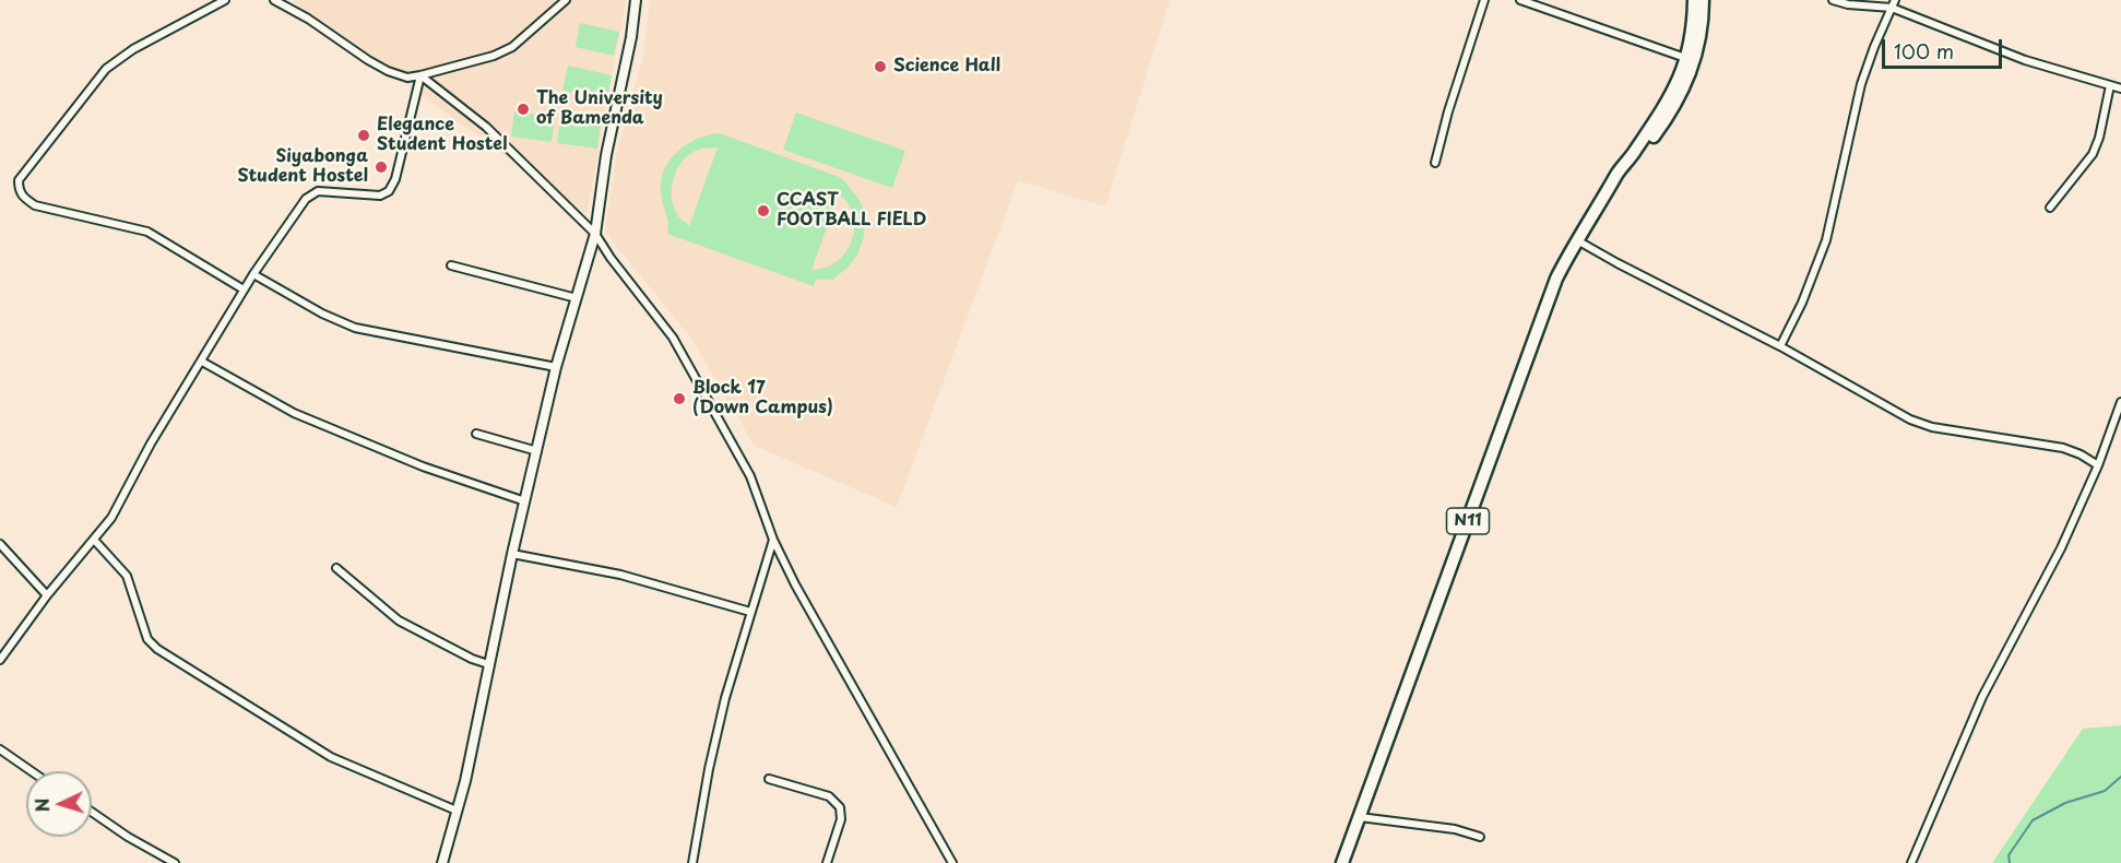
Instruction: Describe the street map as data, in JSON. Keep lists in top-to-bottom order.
{
  "streets": {
    "highway": ["N11"]
  },
  "places": [
    "Science Hall",
    "The University of Bamenda",
    "Elegance Student Hostel",
    "Siyabonga Student Hostel",
    "CCAST FOOTBALL FIELD",
    "Block 17 (Down Campus)"
  ],
  "scale_bar": "100 m",
  "north": "left"
}
